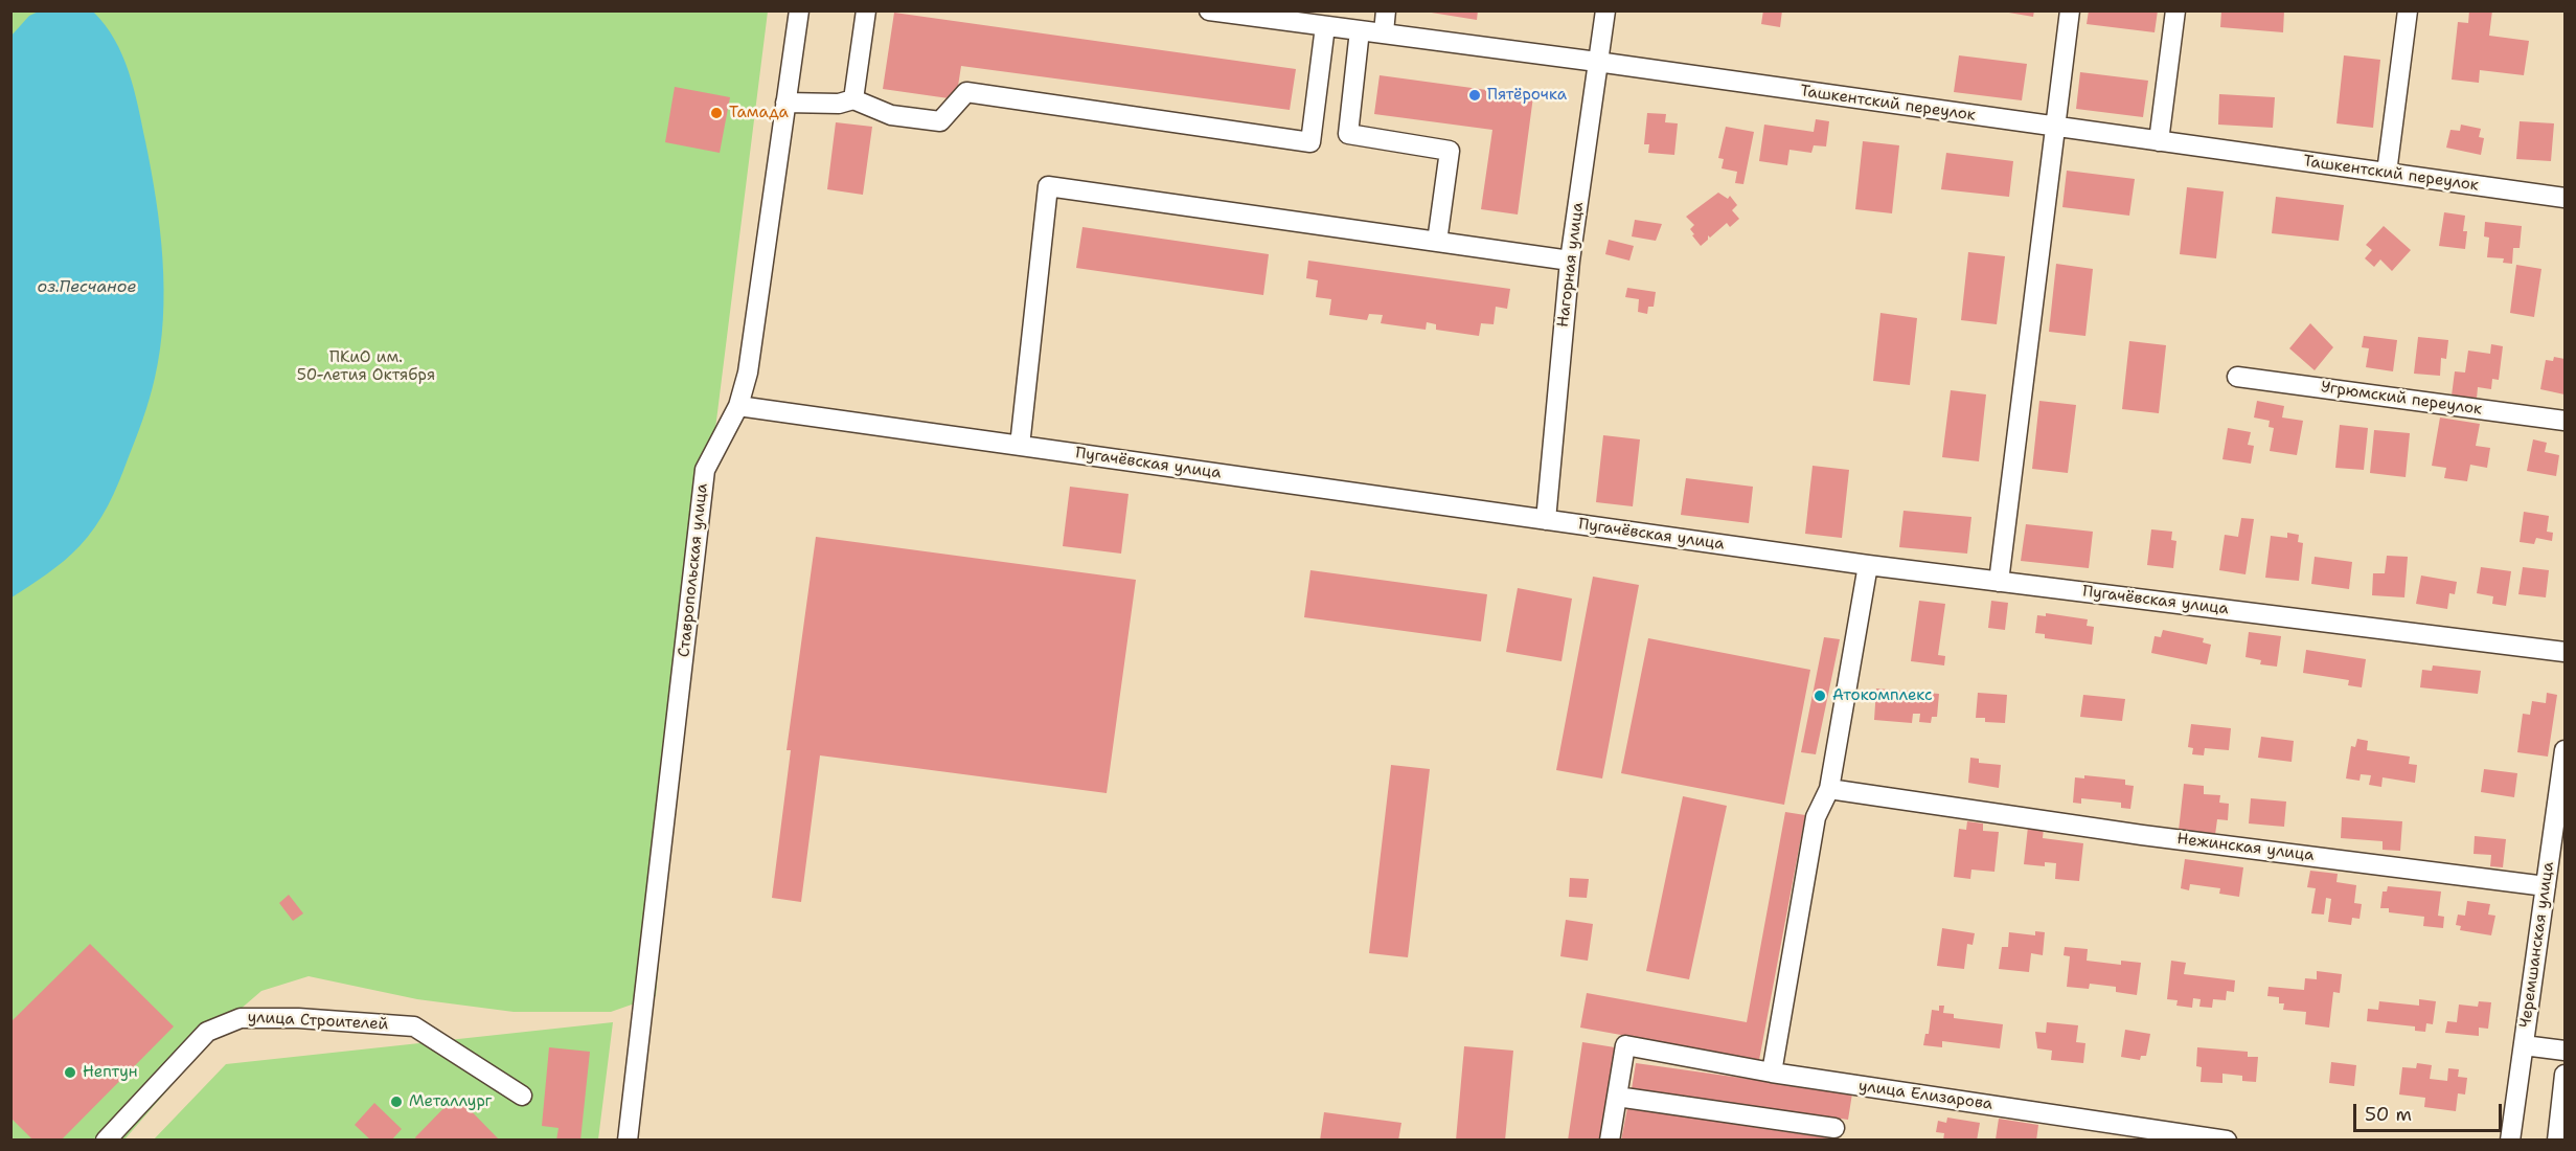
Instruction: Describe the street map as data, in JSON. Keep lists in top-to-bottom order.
{
  "streets": {
    "street": [
      "Ташкентский переулок",
      "Нагорная улица",
      "Угрюмский переулок",
      "Пугачёвская улица",
      "Ставропольская улица",
      "Нежинская улица",
      "Черемшанская улица",
      "улица Строителей",
      "улица Елизарова"
    ]
  },
  "crossings": [
    ["Ташкентский переулок", "Нагорная улица"],
    ["Нагорная улица", "Пугачёвская улица"],
    ["Пугачёвская улица", "Ставропольская улица"],
    ["Нежинская улица", "Черемшанская улица"]
  ],
  "water": ["оз.Песчаное"],
  "parks": ["ПКиО им. 50-летия Октября"],
  "places": [
    "Пятёрочка",
    "Тамада",
    "Атокомплекс",
    "Нептун",
    "Металлург"
  ],
  "scale_bar": "50 m"
}
